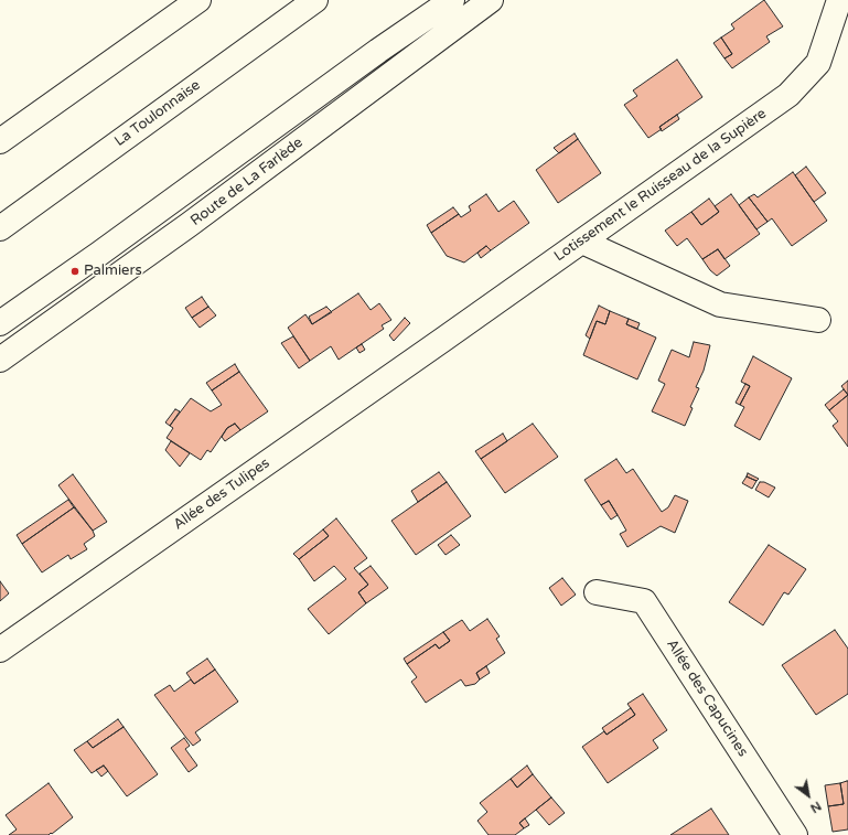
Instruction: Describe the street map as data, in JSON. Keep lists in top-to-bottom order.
{
  "streets": {
    "main road": [
      "La Toulonnaise",
      "Route de La Farlède",
      "Lotissement le Ruisseau de la Supière",
      "Allée des Tulipes",
      "Allée des Capucines"
    ]
  },
  "crossings": [
    ["Lotissement le Ruisseau de la Supière", "Allée des Tulipes"]
  ],
  "places": ["Palmiers"],
  "north": "bottom right"
}
